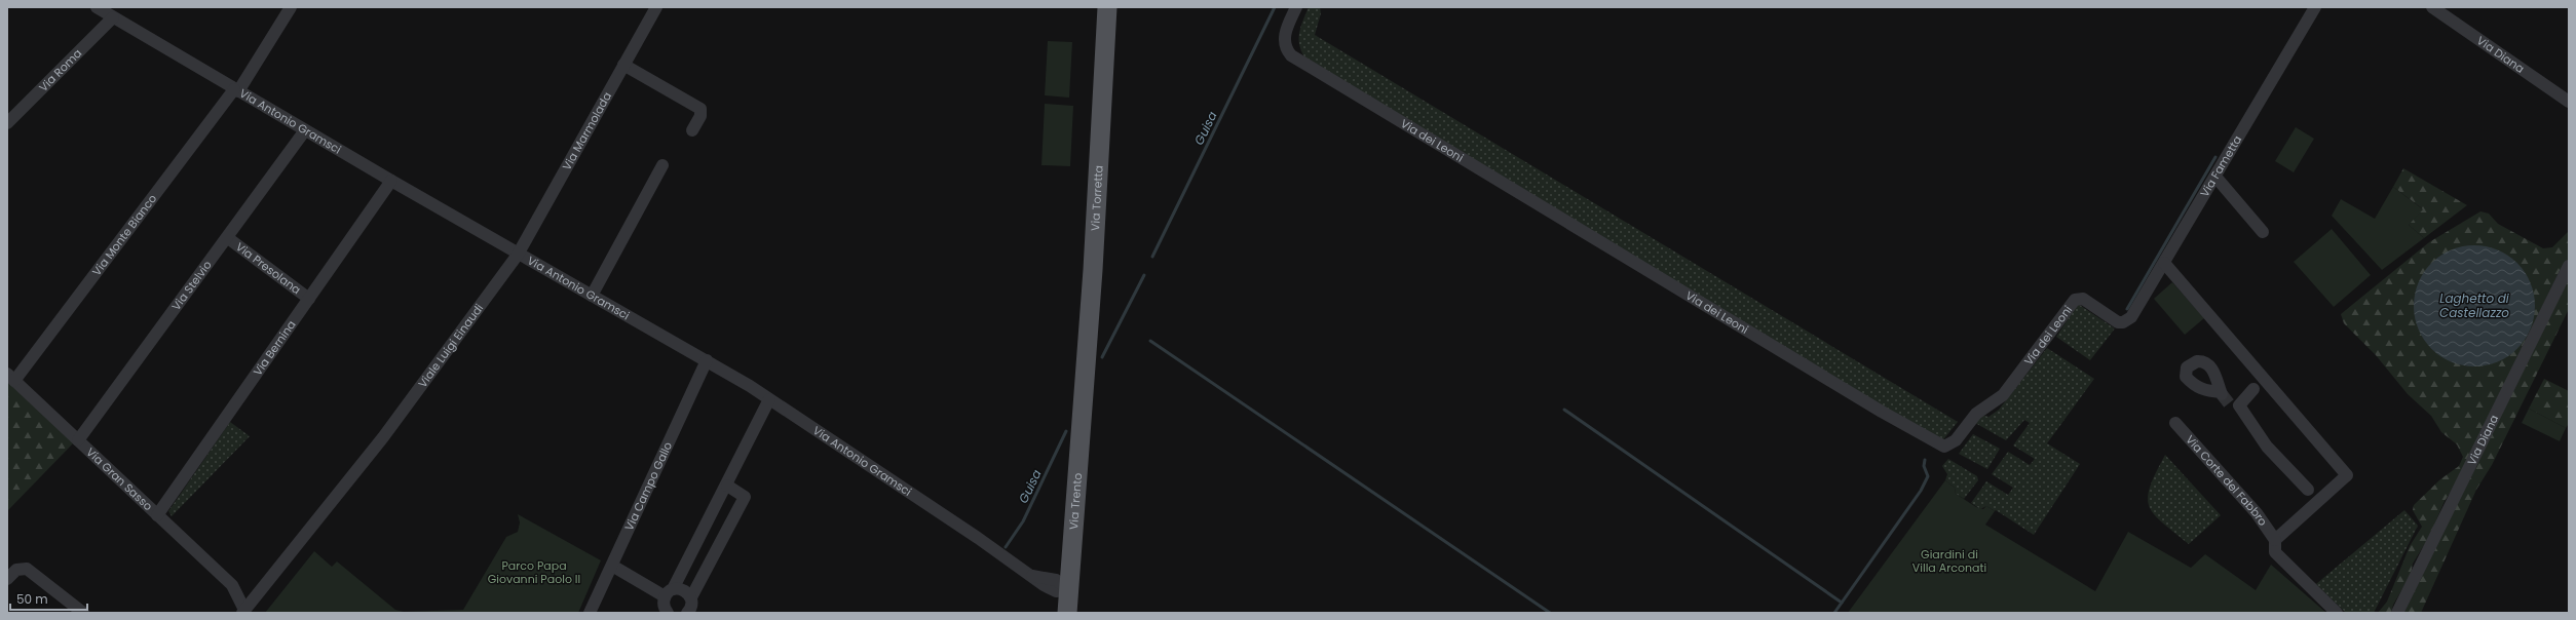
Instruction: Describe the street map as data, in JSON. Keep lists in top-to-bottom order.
{
  "streets": {
    "main road": ["Via Torretta", "Via Trento"],
    "street": [
      "Via Diana",
      "Via Roma",
      "Via Antonio Gramsci",
      "Via Marmolada",
      "Via dei Leoni",
      "Via Fametta",
      "Via Monte Bianco",
      "Via Presolana",
      "Via Stelvio",
      "Viale Luigi Einaudi",
      "Via Bernina",
      "Via Gran Sasso",
      "Via Corte del Fabbro",
      "Via Campo Gallo"
    ]
  },
  "crossings": [
    ["Via Roma", "Via Antonio Gramsci"],
    ["Via Antonio Gramsci", "Via Marmolada"],
    ["Via Antonio Gramsci", "Via Monte Bianco"],
    ["Via Antonio Gramsci", "Via Stelvio"],
    ["Via Antonio Gramsci", "Viale Luigi Einaudi"],
    ["Via Antonio Gramsci", "Via Bernina"],
    ["Via Antonio Gramsci", "Via Campo Gallo"],
    ["Via Antonio Gramsci", "Via Trento"],
    ["Via Marmolada", "Viale Luigi Einaudi"],
    ["Via dei Leoni", "Via Fametta"],
    ["Via Torretta", "Via Trento"],
    ["Via Monte Bianco", "Via Gran Sasso"],
    ["Via Presolana", "Via Stelvio"],
    ["Via Presolana", "Via Bernina"],
    ["Via Stelvio", "Via Gran Sasso"],
    ["Viale Luigi Einaudi", "Via Gran Sasso"],
    ["Via Bernina", "Via Gran Sasso"]
  ],
  "water": ["Guisa", "Laghetto di Castellazzo"],
  "parks": ["Giardini di Villa Arconati", "Parco Papa Giovanni Paolo II"],
  "scale_bar": "50 m"
}
